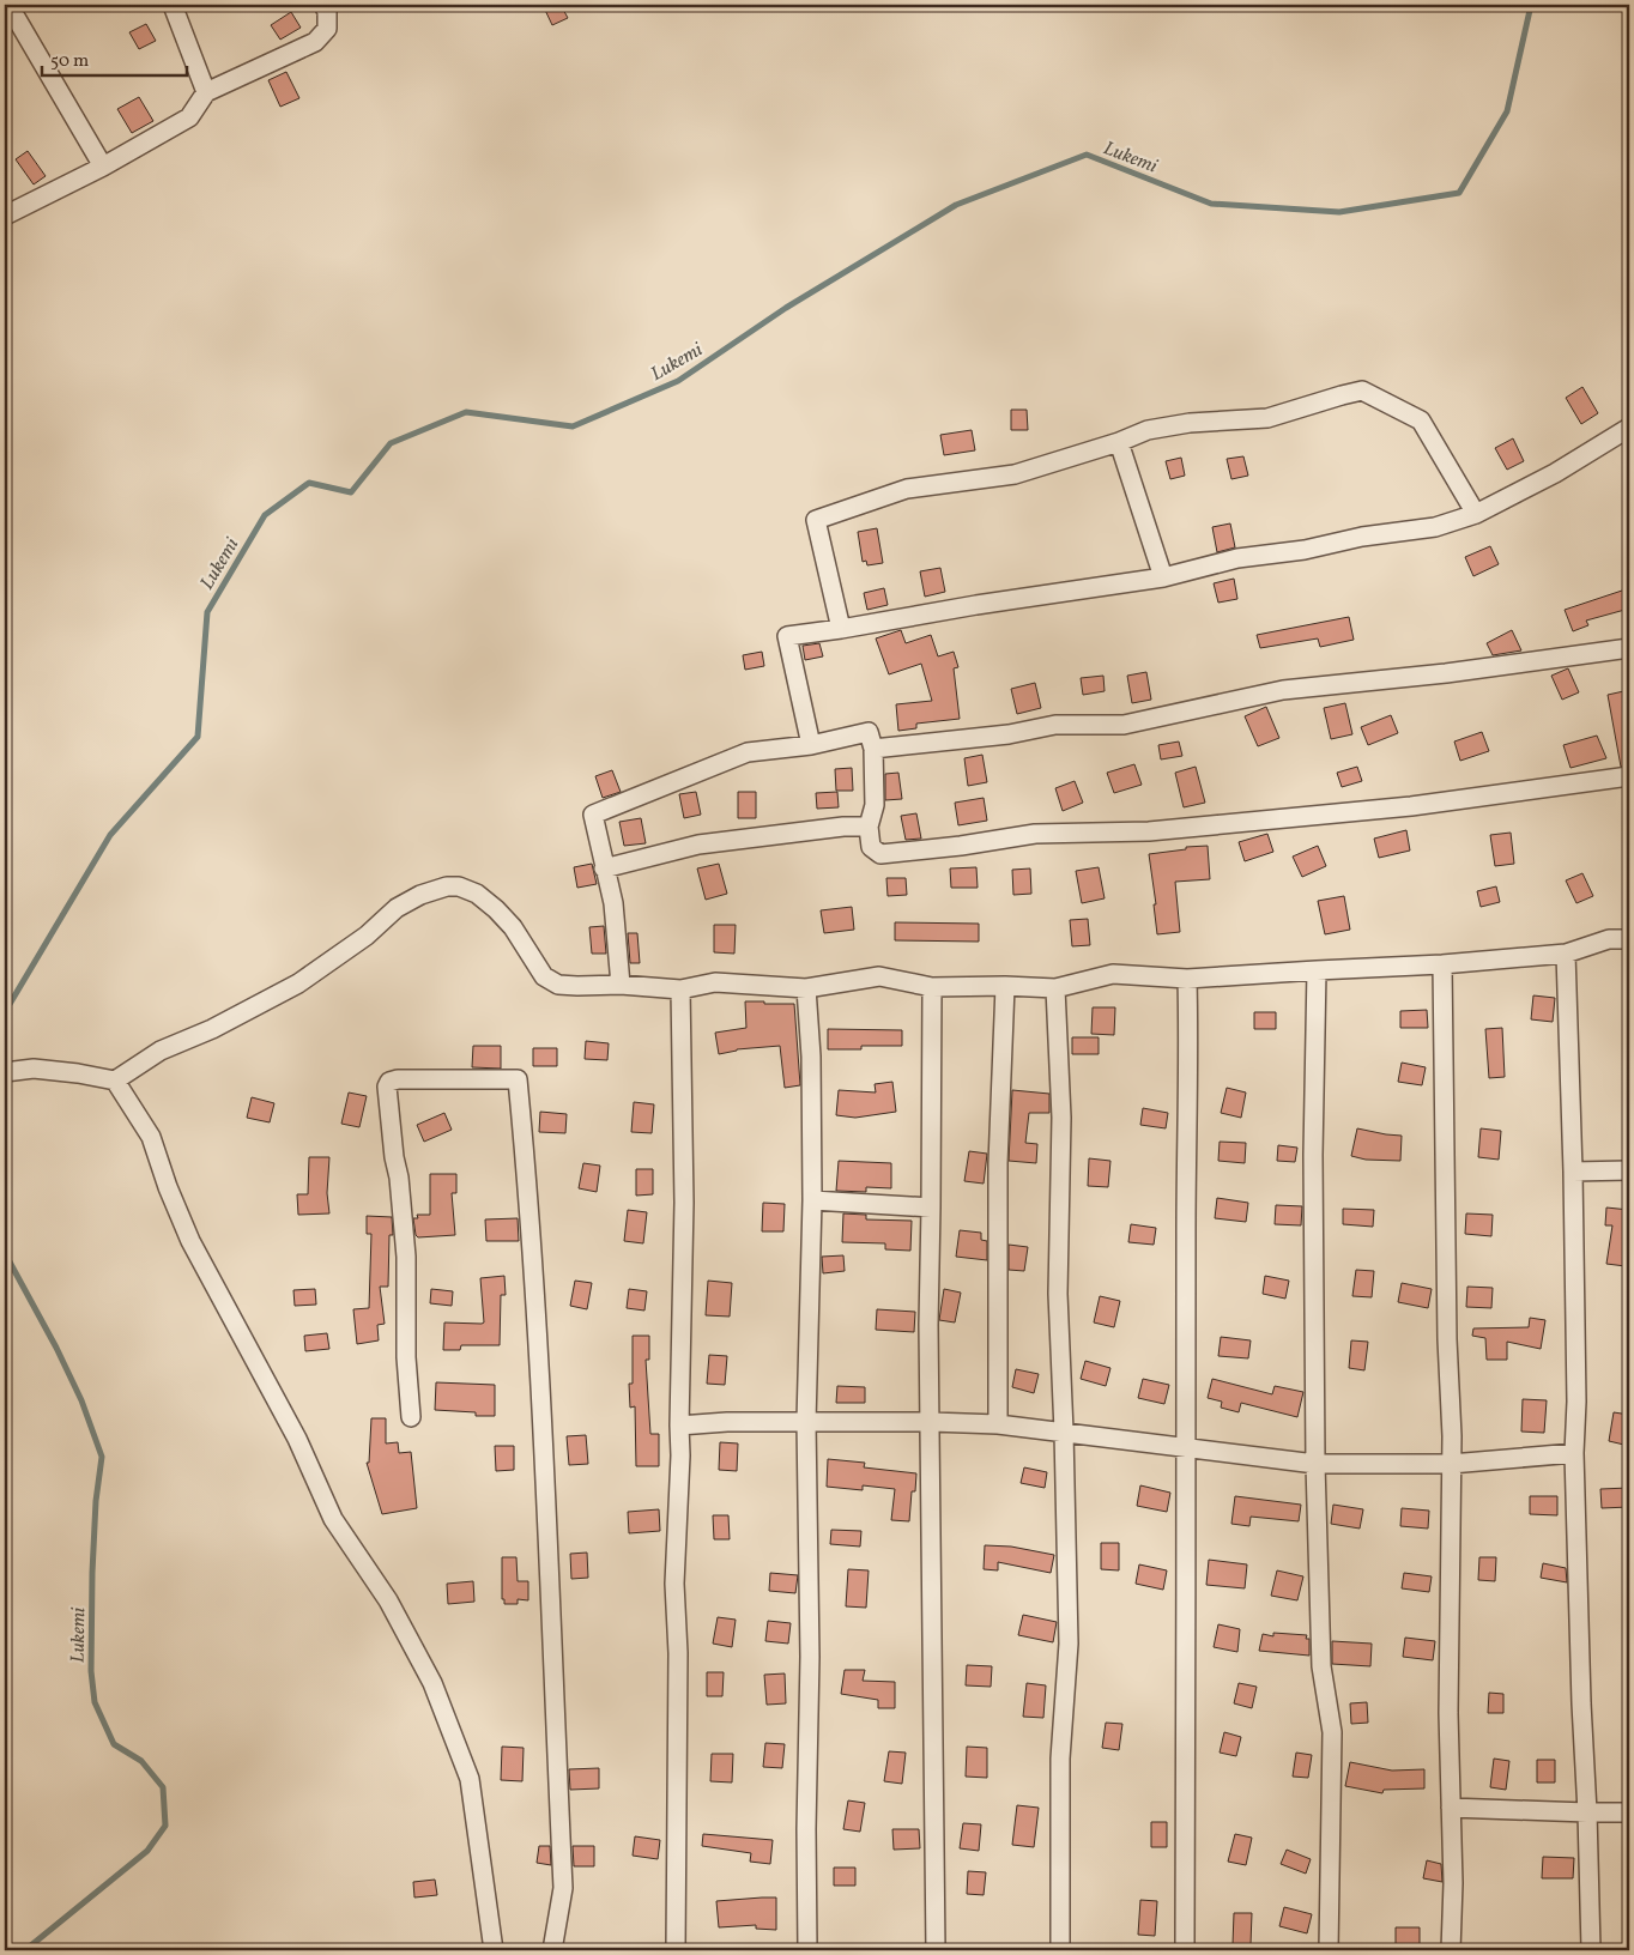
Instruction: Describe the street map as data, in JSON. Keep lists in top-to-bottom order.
{
  "water": ["Lukemi"],
  "scale_bar": "50 m"
}
